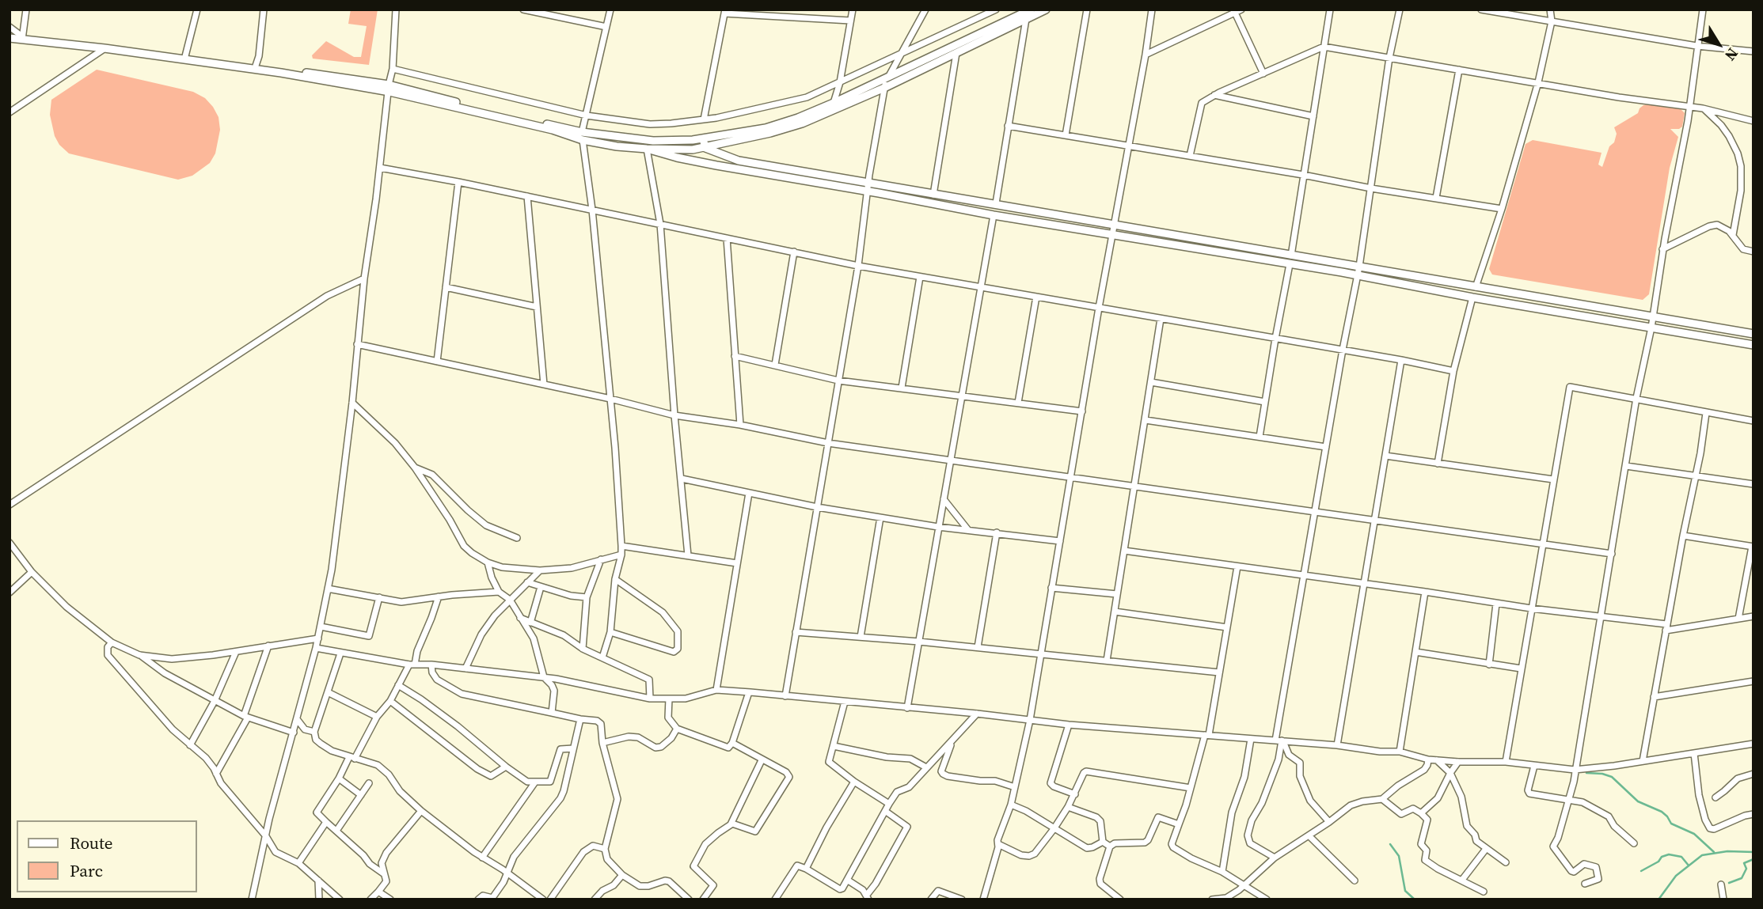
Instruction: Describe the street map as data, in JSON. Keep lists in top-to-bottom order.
{
  "legend": ["Route", "Parc"],
  "north": "bottom right"
}
